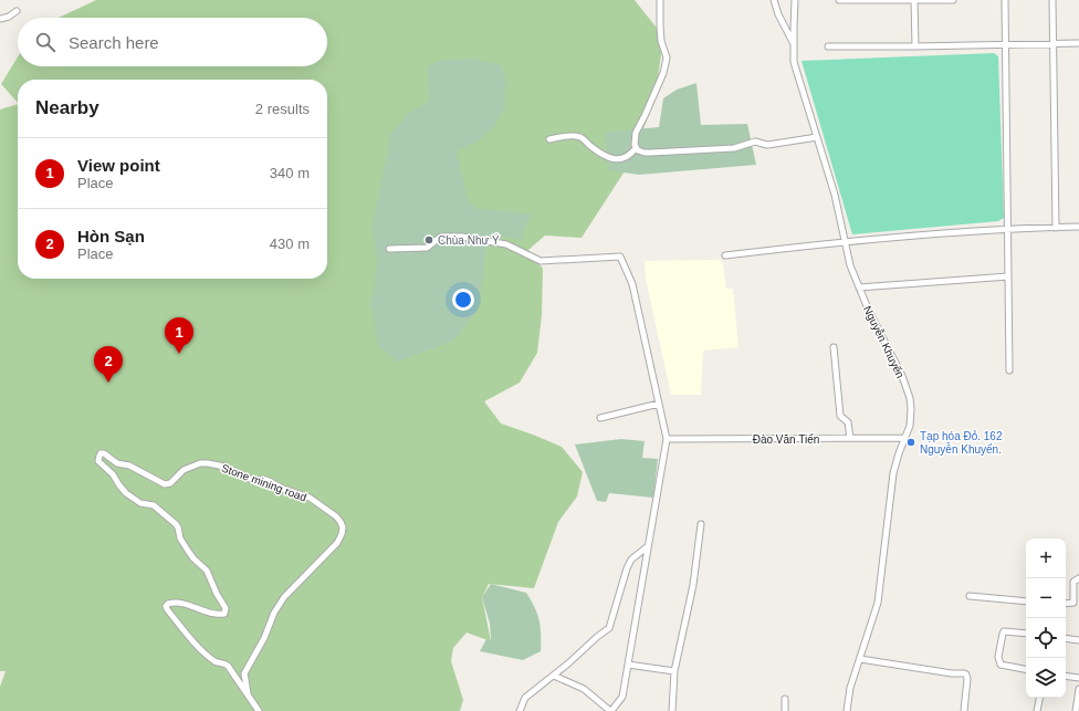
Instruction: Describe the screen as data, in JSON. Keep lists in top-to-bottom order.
{
  "streets": {
    "street": ["Nguyễn Khuyến", "Đào Văn Tiến", "Stone mining road"]
  },
  "crossings": [
    ["Nguyễn Khuyến", "Đào Văn Tiến"]
  ],
  "places": ["Chùa Như Ý", "Tạp hóa Đỏ. 162 Nguyễn Khuyến."],
  "page": {
    "search": "Search here",
    "heading": ["Nearby", "2 results"],
    "list": [
      {
        "mark": "1",
        "name": "View point",
        "note": "Place",
        "value": "340 m"
      },
      {
        "mark": "2",
        "name": "Hòn Sạn",
        "note": "Place",
        "value": "430 m"
      }
    ],
    "pins": ["1", "2"],
    "map_buttons": ["+", "−"]
  }
}
